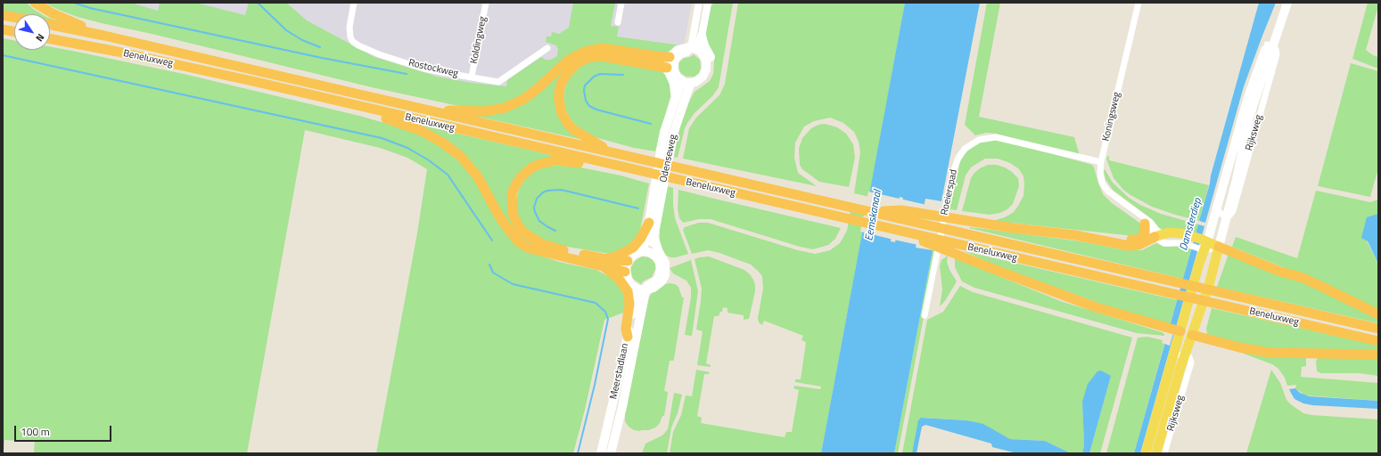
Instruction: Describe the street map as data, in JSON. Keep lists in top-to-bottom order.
{
  "streets": {
    "highway": ["Beneluxweg"],
    "main road": ["Rijksweg", "Odenseweg", "Meerstadlaan"],
    "street": [
      "Koldingweg",
      "Rostockweg",
      "Koningsweg",
      "Roeierspad"
    ]
  },
  "crossings": [
    ["Koldingweg", "Rostockweg"],
    ["Koningsweg", "Roeierspad"],
    ["Odenseweg", "Meerstadlaan"]
  ],
  "water": ["Eemskanaal", "Damsterdiep"],
  "scale_bar": "100 m",
  "north": "bottom right"
}
